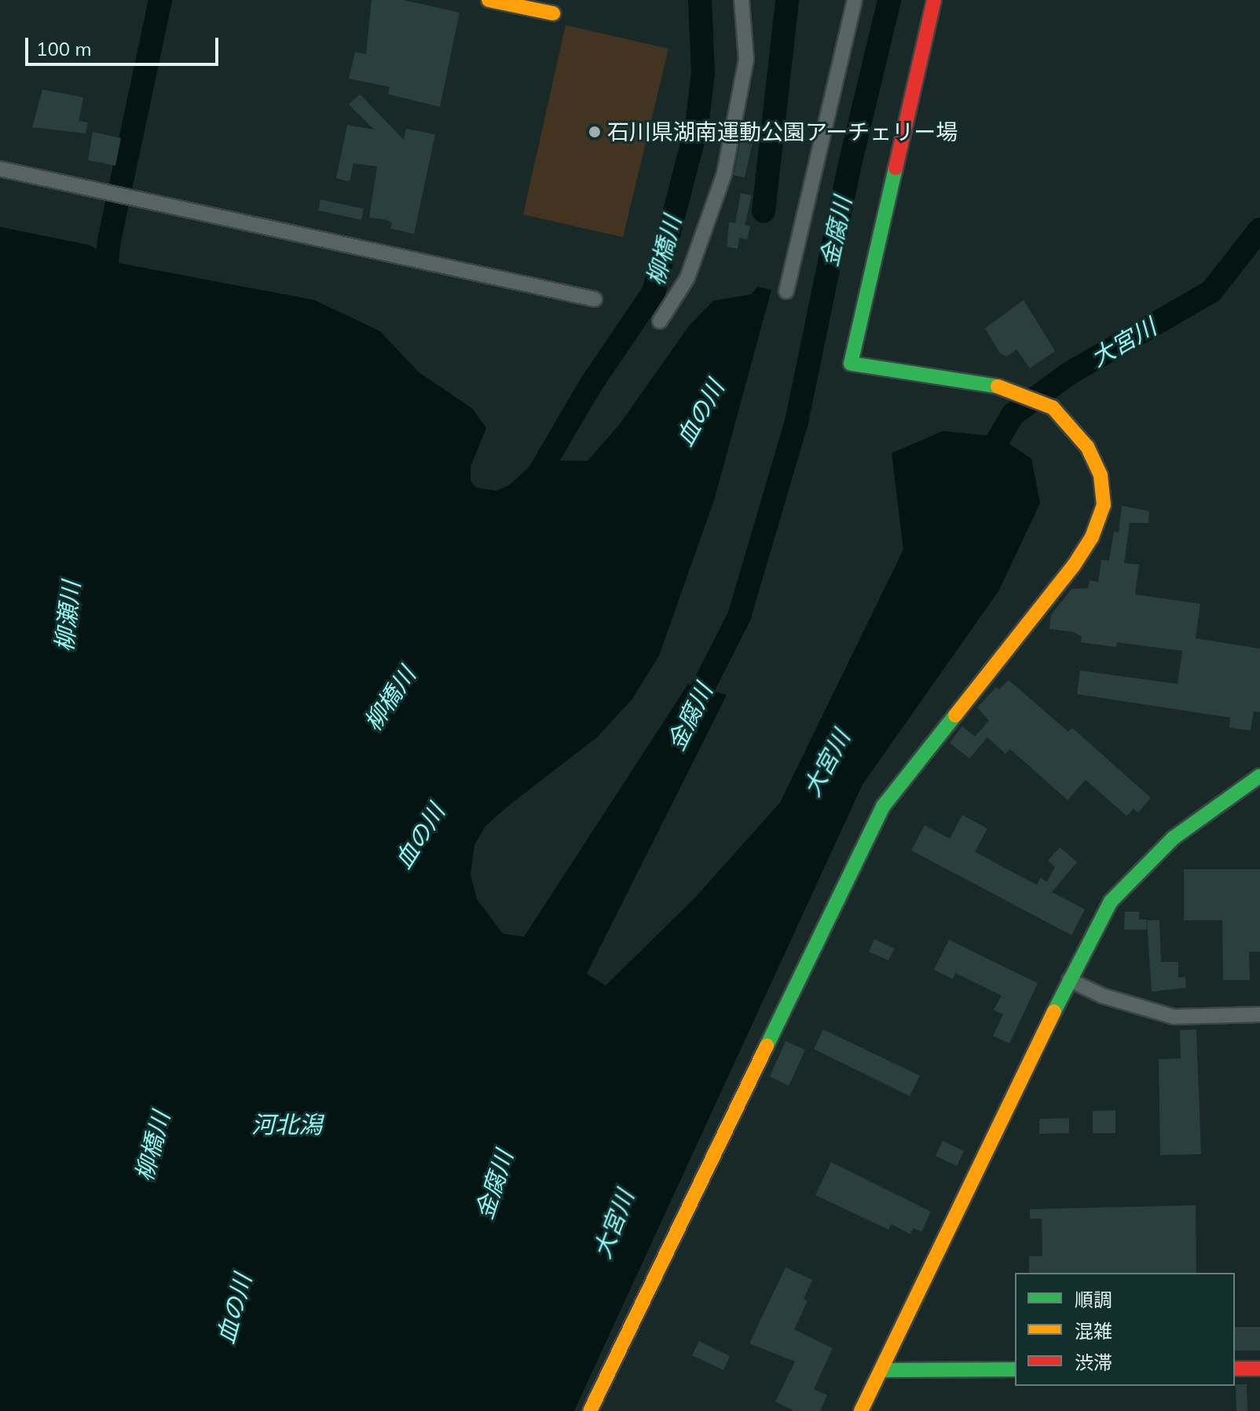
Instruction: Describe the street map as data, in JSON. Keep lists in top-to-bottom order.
{
  "water": [
    "金腐川",
    "柳橋川",
    "大宮川",
    "血の川",
    "柳瀬川",
    "河北潟"
  ],
  "places": ["石川県湖南運動公園アーチェリー場"],
  "legend": ["順調", "混雑", "渋滞"],
  "scale_bar": "100 m"
}
